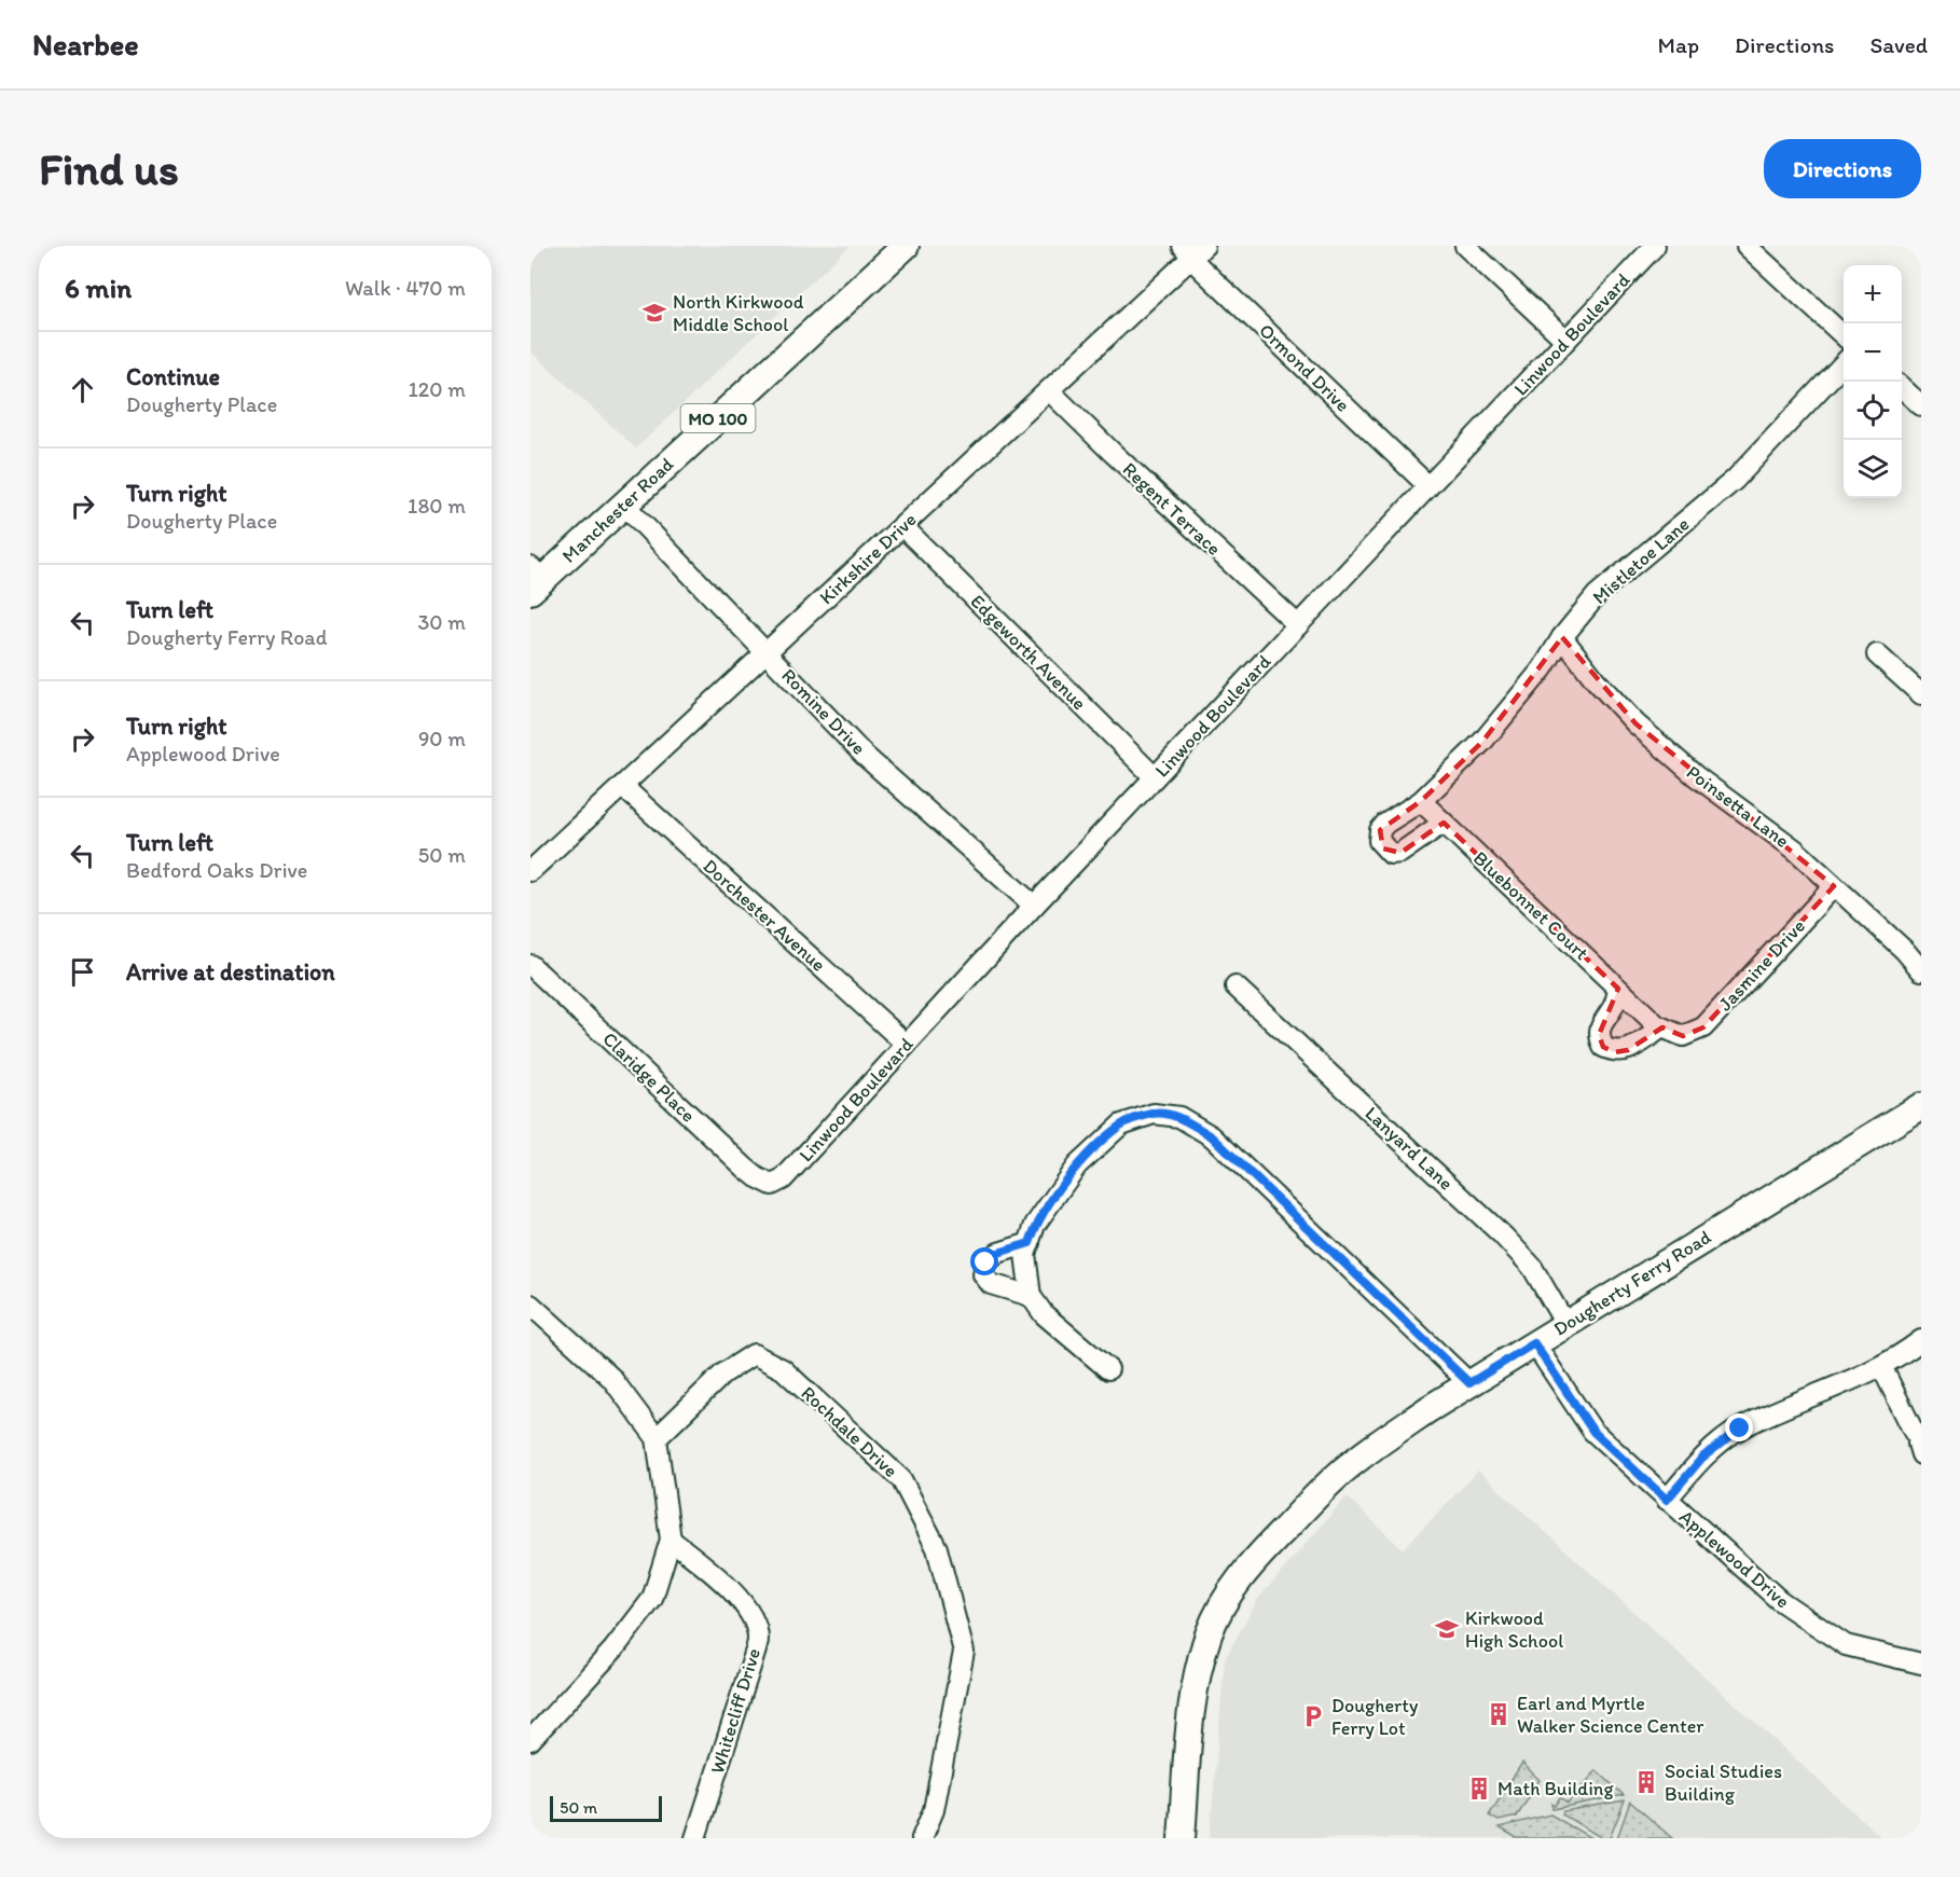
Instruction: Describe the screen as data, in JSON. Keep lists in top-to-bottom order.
{
  "streets": {
    "main road": ["MO 100", "Manchester Road", "Dougherty Ferry Road"],
    "street": [
      "Linwood Boulevard",
      "Ormond Drive",
      "Regent Terrace",
      "Kirkshire Drive",
      "Mistletoe Lane",
      "Edgeworth Avenue",
      "Romine Drive",
      "Poinsetta Lane",
      "Bluebonnet Court",
      "Dorchester Avenue",
      "Jasmine Drive",
      "Claridge Place",
      "Lanyard Lane",
      "Rochdale Drive",
      "Applewood Drive",
      "Whitecliff Drive"
    ]
  },
  "crossings": [
    ["Linwood Boulevard", "Ormond Drive"],
    ["Linwood Boulevard", "Regent Terrace"],
    ["Linwood Boulevard", "Edgeworth Avenue"],
    ["Linwood Boulevard", "Romine Drive"],
    ["Linwood Boulevard", "Dorchester Avenue"],
    ["Linwood Boulevard", "Claridge Place"],
    ["Ormond Drive", "Kirkshire Drive"],
    ["Regent Terrace", "Kirkshire Drive"],
    ["Manchester Road", "Romine Drive"],
    ["Kirkshire Drive", "Edgeworth Avenue"],
    ["Kirkshire Drive", "Romine Drive"],
    ["Kirkshire Drive", "Dorchester Avenue"],
    ["Mistletoe Lane", "Poinsetta Lane"],
    ["Mistletoe Lane", "Bluebonnet Court"],
    ["Poinsetta Lane", "Jasmine Drive"],
    ["Bluebonnet Court", "Jasmine Drive"],
    ["Lanyard Lane", "Dougherty Ferry Road"],
    ["Dougherty Ferry Road", "Applewood Drive"]
  ],
  "places": {
    "school or university": ["North Kirkwood Middle School", "Kirkwood High School"],
    "building": ["Earl and Myrtle Walker Science Center", "Social Studies Building", "Math Building"],
    "parking": ["Dougherty Ferry Lot"]
  },
  "scale_bar": "50 m",
  "page": {
    "header": "Nearbee",
    "nav": ["Map", "Directions", "Saved"],
    "buttons": "Directions",
    "title": "Find us",
    "heading": ["6 min", "Walk · 470 m"],
    "map_buttons": ["+", "−"],
    "list": [
      ["Continue", "Dougherty Place", "120 m"],
      ["Turn right", "Dougherty Place", "180 m"],
      ["Turn left", "Dougherty Ferry Road", "30 m"],
      ["Turn right", "Applewood Drive", "90 m"],
      ["Turn left", "Bedford Oaks Drive", "50 m"],
      "Arrive at destination"
    ],
    "scale": "50 m"
  }
}
